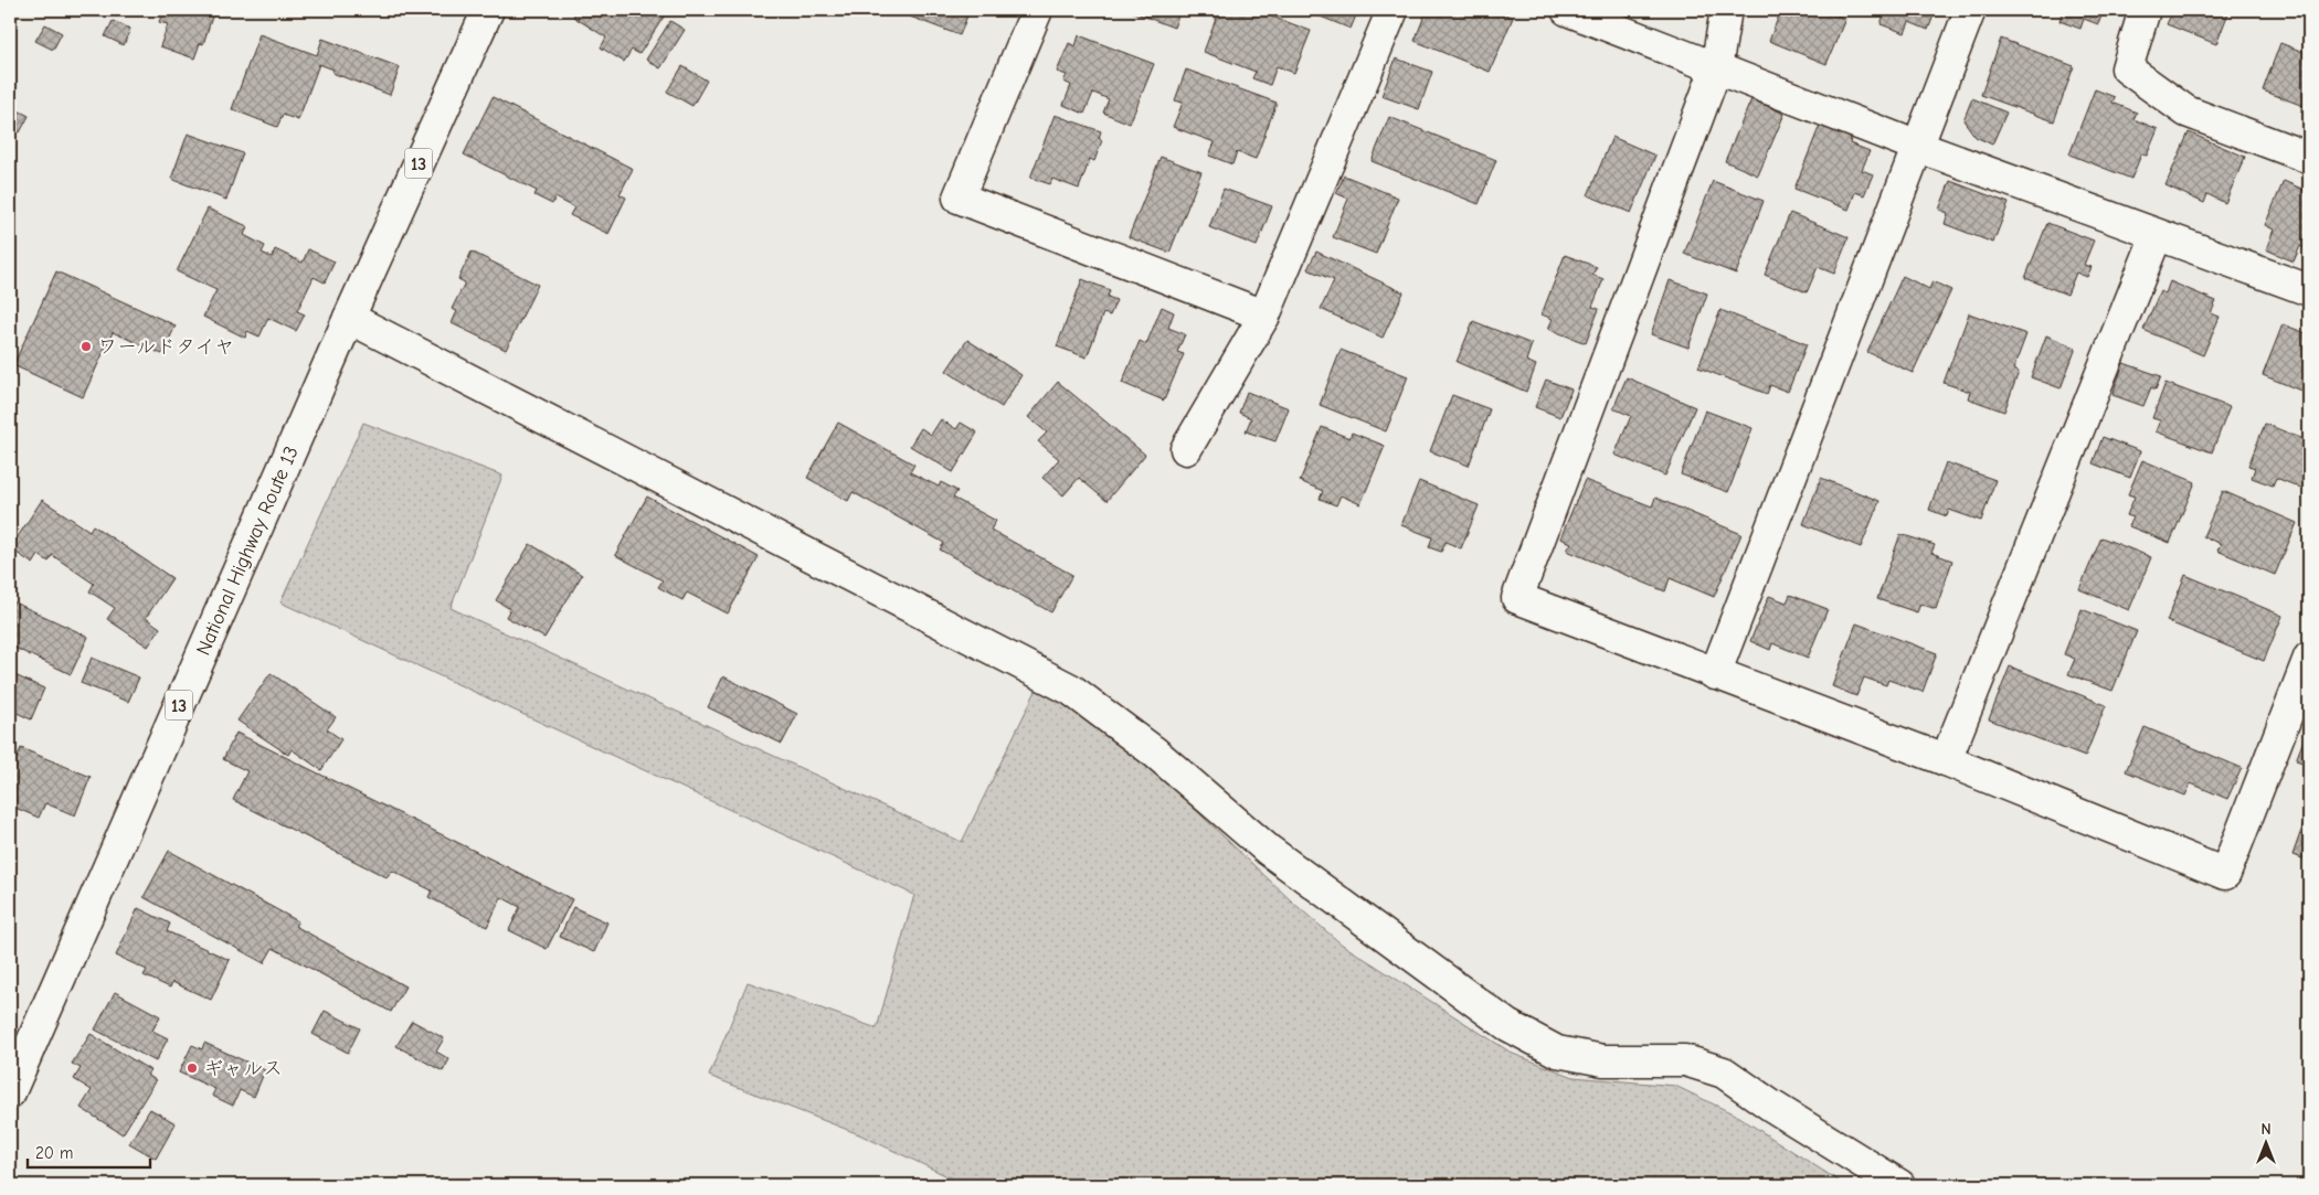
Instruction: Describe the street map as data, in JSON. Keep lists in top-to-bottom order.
{
  "streets": {
    "main road": ["13", "National Highway Route 13"]
  },
  "places": ["ワールドタイヤ", "ギャルス"],
  "scale_bar": "20 m",
  "north": "top"
}
